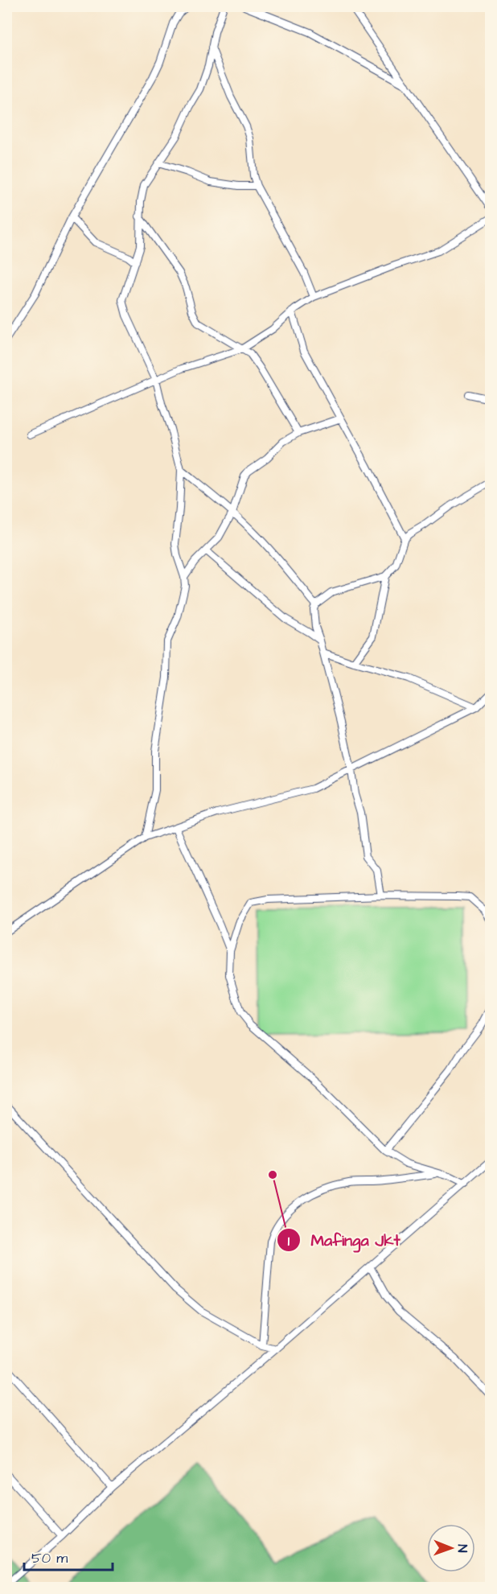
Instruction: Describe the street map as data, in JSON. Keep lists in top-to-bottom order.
{
  "places": ["Mafinga Jkt"],
  "scale_bar": "50 m",
  "north": "right"
}
